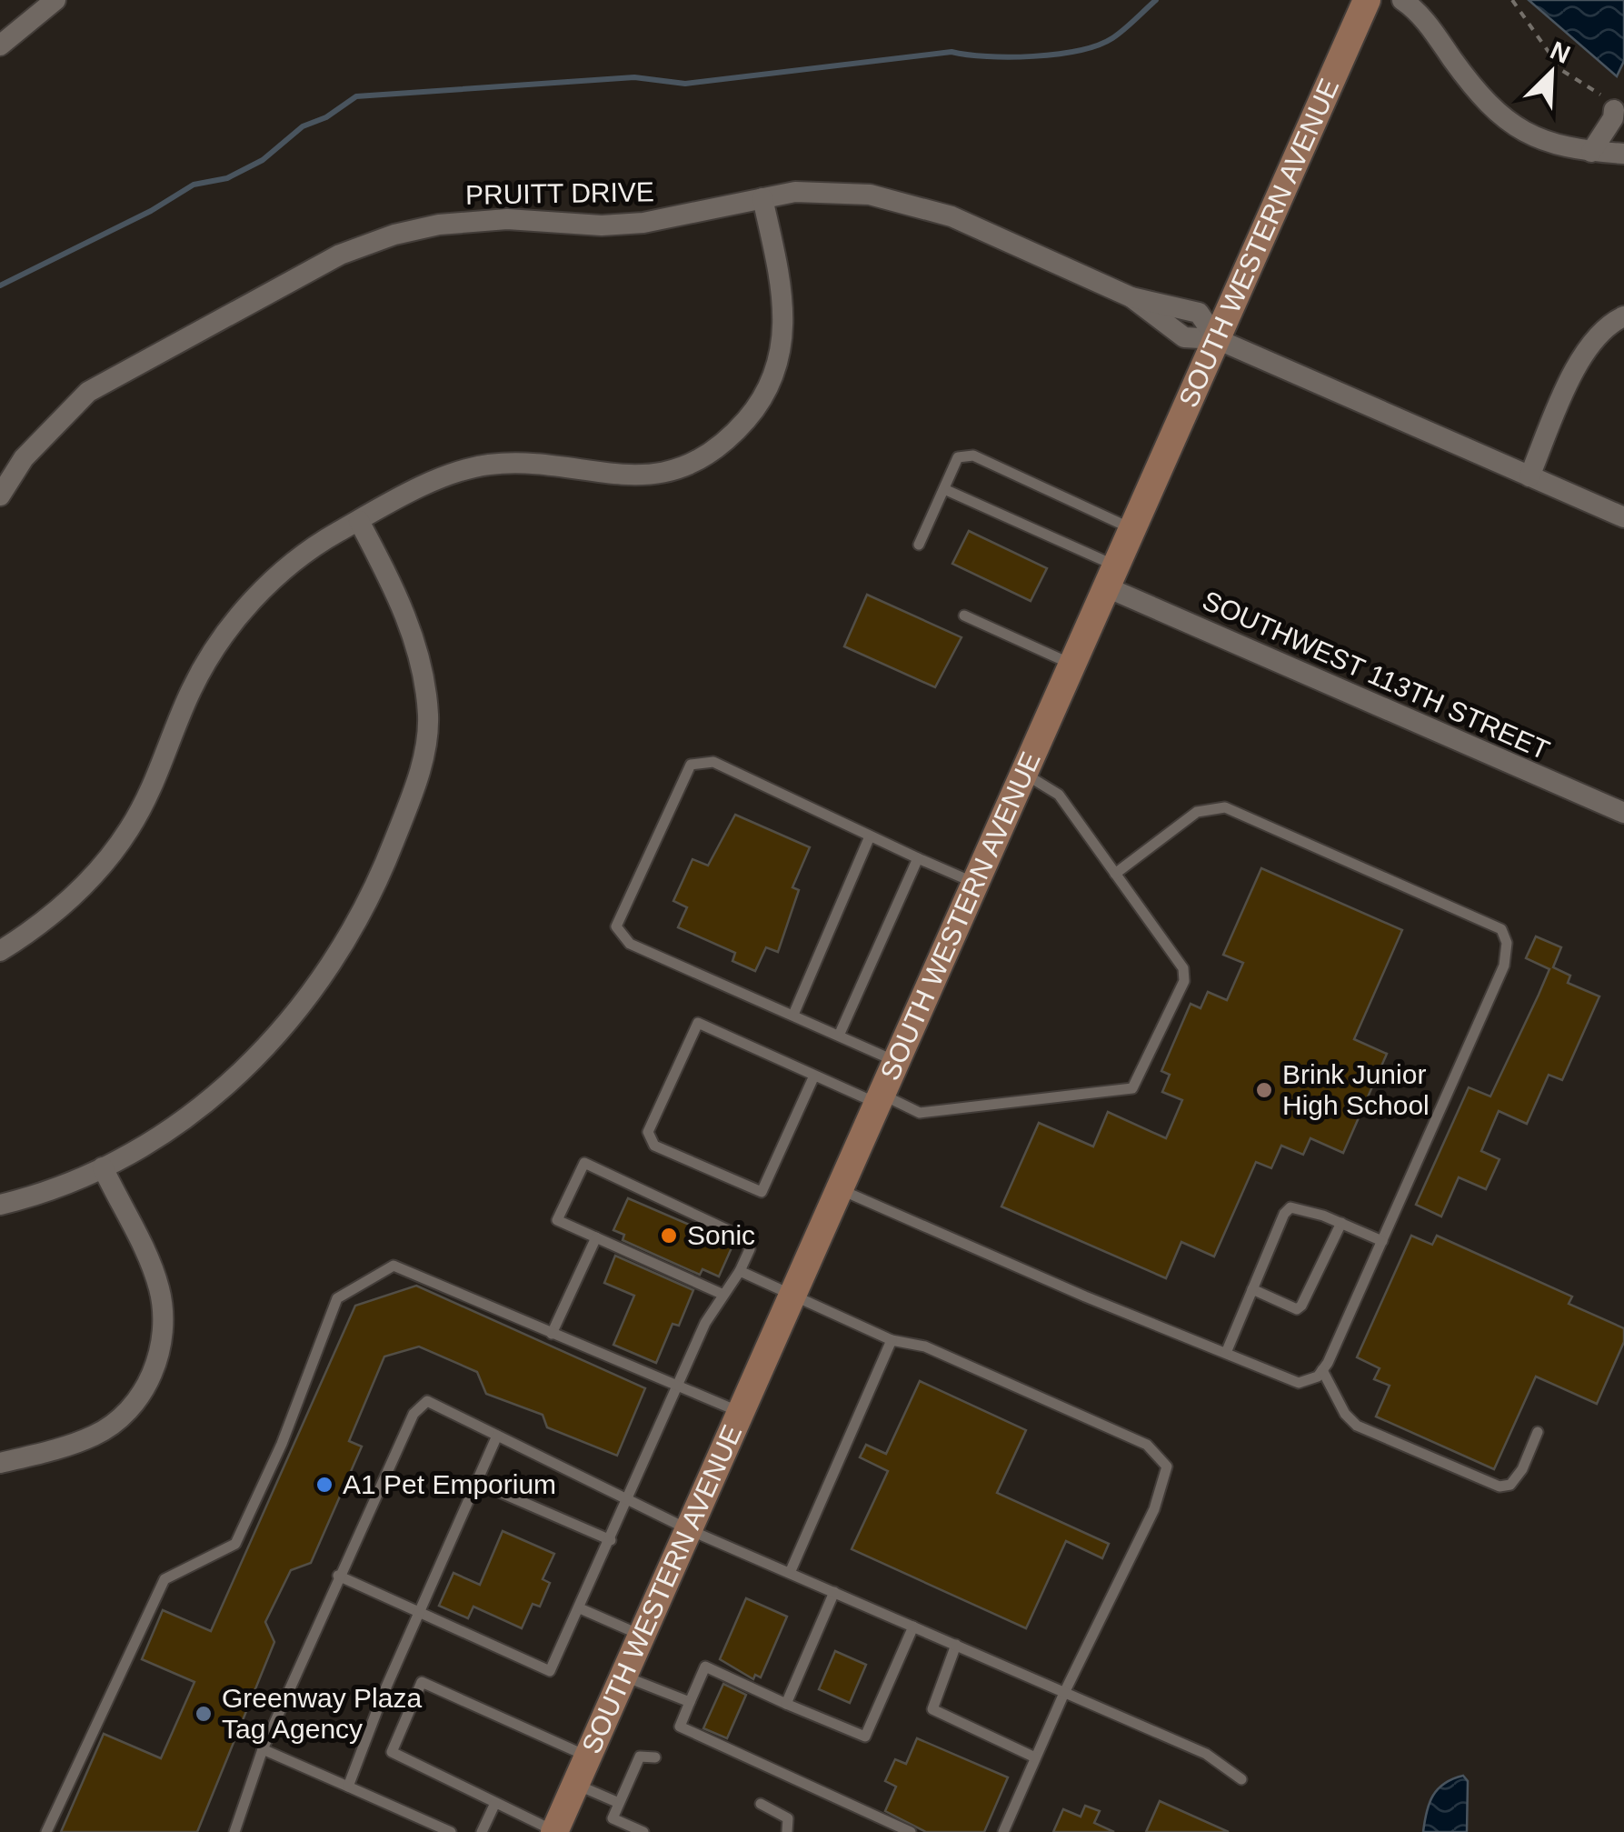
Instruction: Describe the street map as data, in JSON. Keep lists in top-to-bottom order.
{
  "streets": {
    "main road": ["SOUTH WESTERN AVENUE"],
    "street": ["PRUITT DRIVE", "SOUTHWEST 113TH STREET"]
  },
  "crossings": [
    ["PRUITT DRIVE", "SOUTH WESTERN AVENUE"],
    ["SOUTH WESTERN AVENUE", "SOUTHWEST 113TH STREET"]
  ],
  "places": [
    "Brink Junior High School",
    "Sonic",
    "A1 Pet Emporium",
    "Greenway Plaza Tag Agency"
  ],
  "north": "top right"
}
